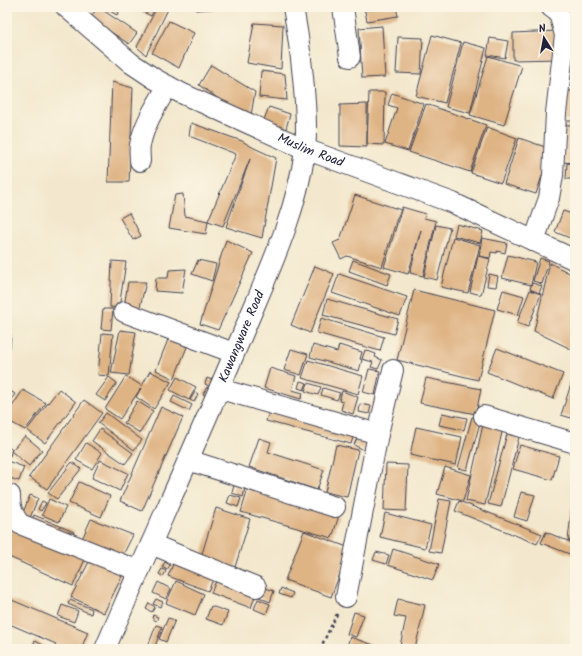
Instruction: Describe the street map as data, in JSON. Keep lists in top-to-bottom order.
{
  "streets": {
    "street": ["Muslim Road", "Kawangware Road"]
  },
  "crossings": [
    ["Muslim Road", "Kawangware Road"]
  ],
  "north": "top"
}
